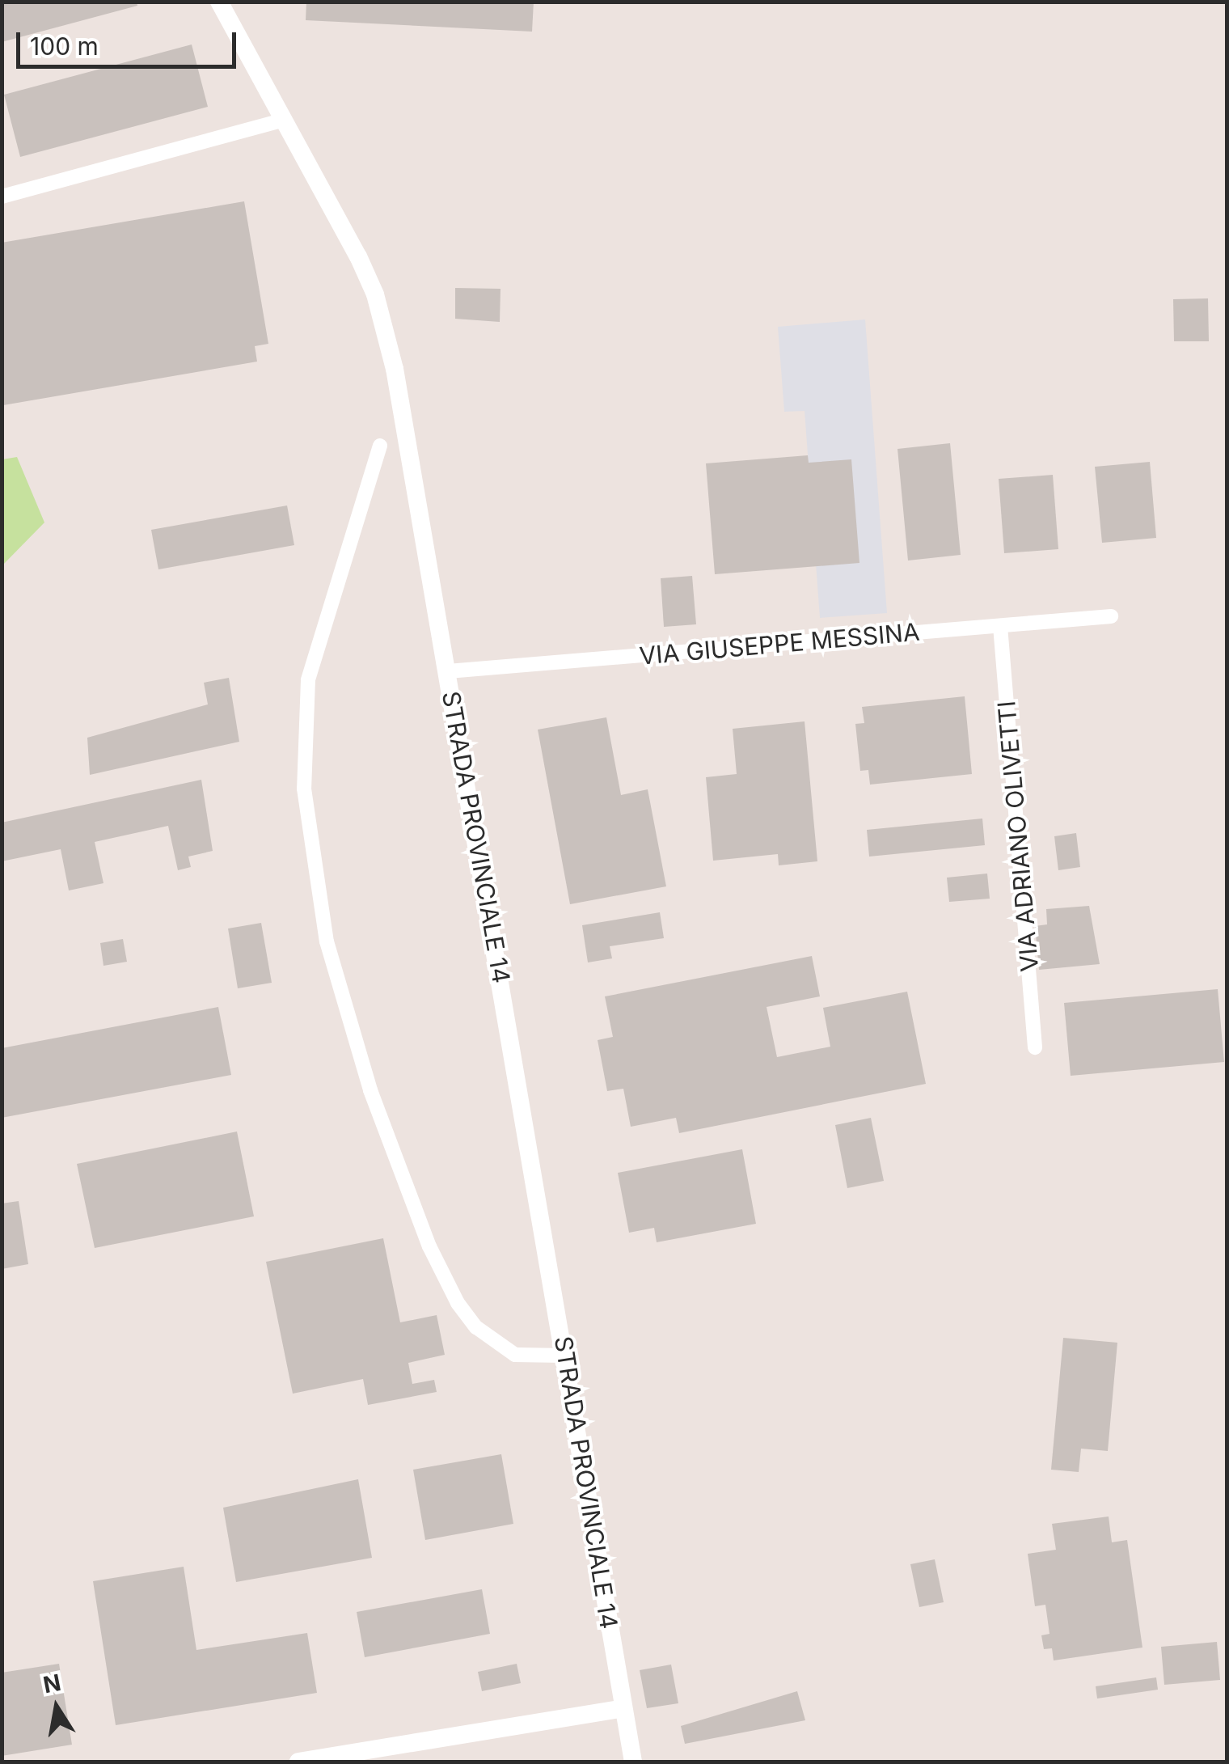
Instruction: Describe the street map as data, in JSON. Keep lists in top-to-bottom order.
{
  "streets": {
    "street": ["VIA GIUSEPPE MESSINA", "VIA ADRIANO OLIVETTI", "STRADA PROVINCIALE 14"]
  },
  "crossings": [
    ["VIA GIUSEPPE MESSINA", "VIA ADRIANO OLIVETTI"],
    ["VIA GIUSEPPE MESSINA", "STRADA PROVINCIALE 14"]
  ],
  "scale_bar": "100 m",
  "north": "top"
}
